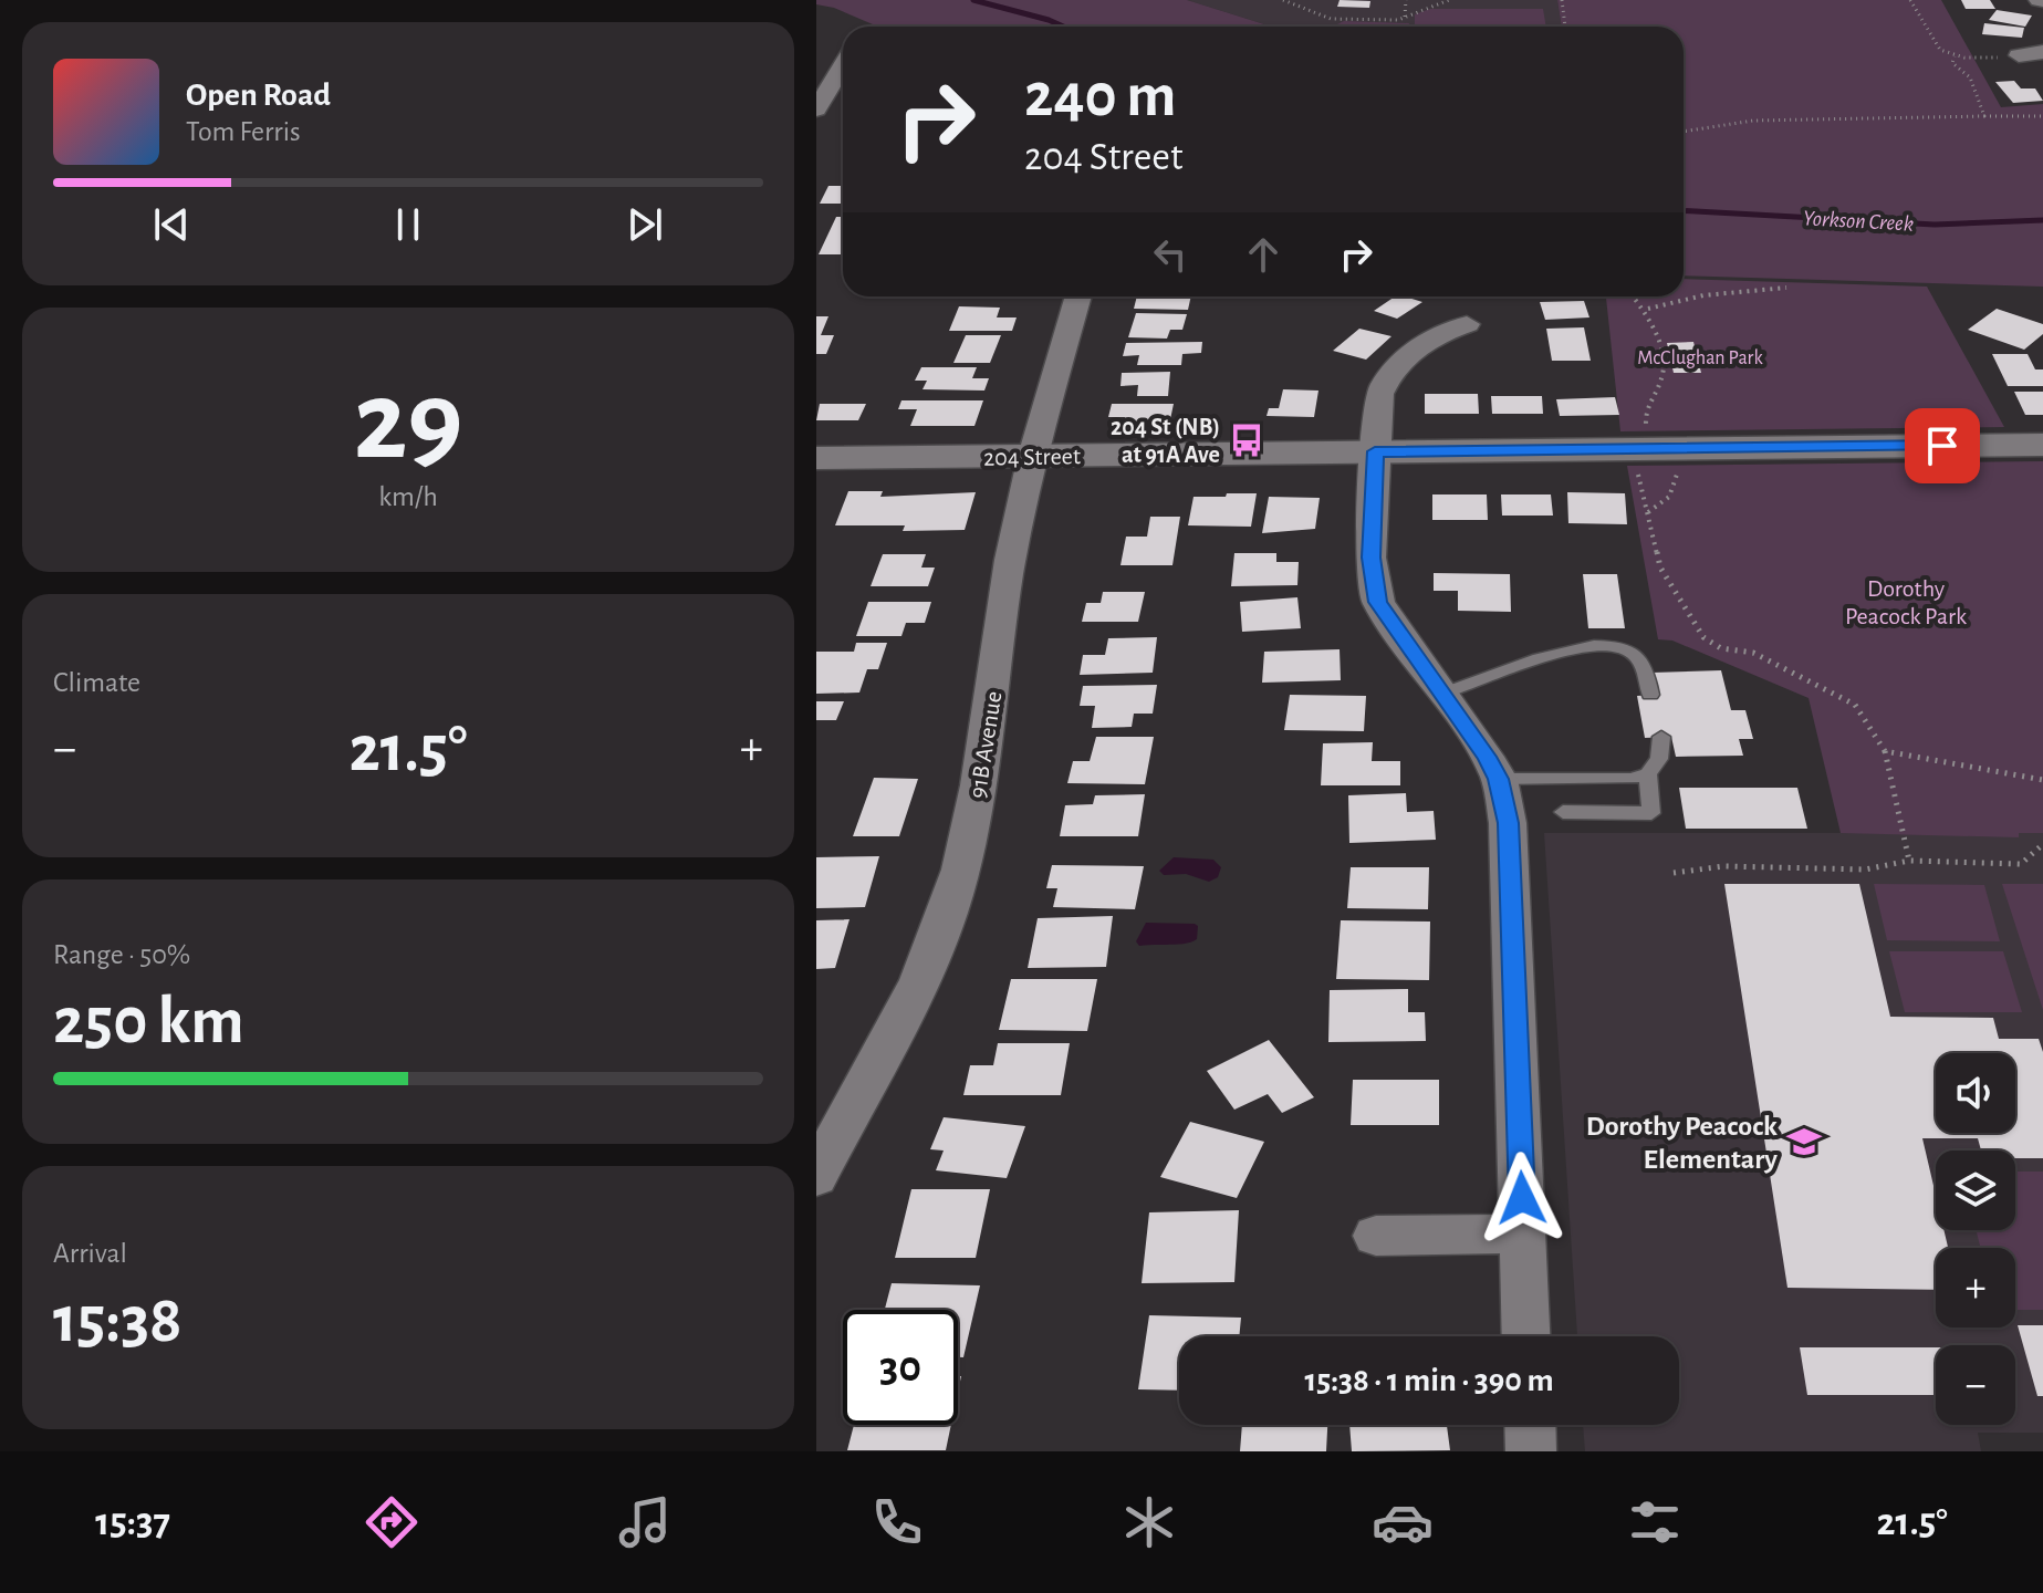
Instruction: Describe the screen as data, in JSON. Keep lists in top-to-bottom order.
{
  "streets": {
    "street": ["204 Street", "91B Avenue"]
  },
  "crossings": [
    ["204 Street", "91B Avenue"]
  ],
  "water": ["Yorkson Creek"],
  "parks": ["McClughan Park", "Dorothy Peacock Park"],
  "places": {
    "bus stop": ["204 St (NB) at 91A Ave"],
    "school or university": ["Dorothy Peacock Elementary"]
  },
  "page": {
    "turn": ["240 m", "204 Street"],
    "song": ["Open Road", "Tom Ferris"],
    "tile": [
      ["29", "km/h"],
      "Climate",
      ["Range · 50%", "250 km"],
      ["Arrival", "15:38"]
    ],
    "heat": ["−", "21.5°", "+"],
    "map_buttons": ["+", "−"],
    "limit": "30",
    "trip": "15:38 · 1 min · 390 m",
    "tabs": ["15:37", "21.5°"]
  }
}
